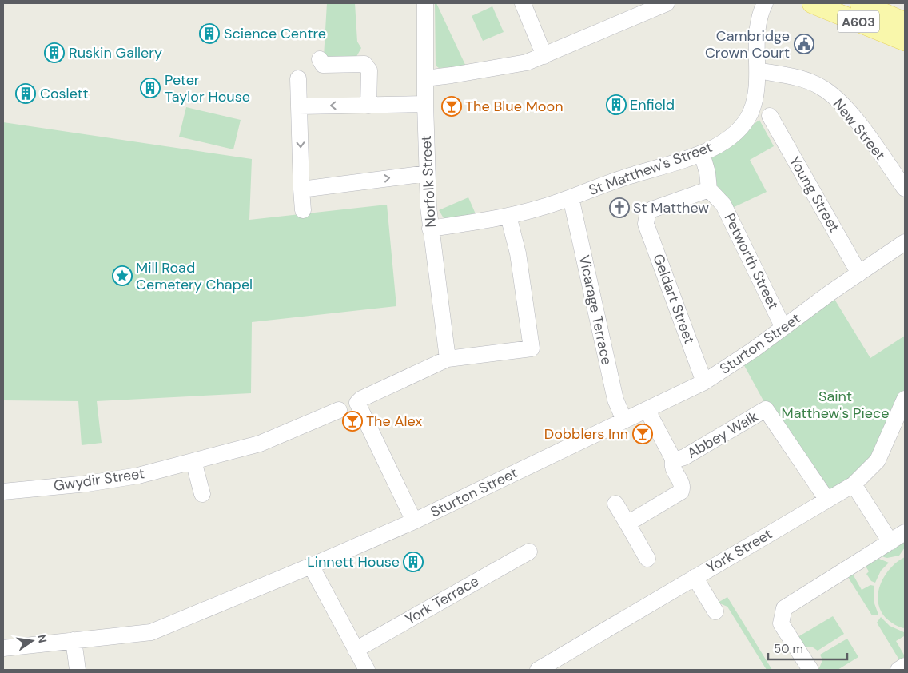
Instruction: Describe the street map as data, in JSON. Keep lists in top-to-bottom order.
{
  "streets": {
    "main road": ["A603"],
    "street": [
      "New Street",
      "St Matthew's Street",
      "Norfolk Street",
      "Young Street",
      "Petworth Street",
      "Geldart Street",
      "Vicarage Terrace",
      "Sturton Street",
      "Abbey Walk",
      "Gwydir Street",
      "York Street",
      "York Terrace"
    ]
  },
  "crossings": [
    ["New Street", "St Matthew's Street"],
    ["St Matthew's Street", "Norfolk Street"],
    ["St Matthew's Street", "Vicarage Terrace"],
    ["Young Street", "Sturton Street"],
    ["Petworth Street", "Geldart Street"],
    ["Petworth Street", "Sturton Street"],
    ["Geldart Street", "Sturton Street"],
    ["Vicarage Terrace", "Sturton Street"],
    ["Sturton Street", "Abbey Walk"],
    ["Abbey Walk", "York Street"]
  ],
  "parks": ["Saint Matthew's Piece"],
  "places": {
    "building": [
      "Science Centre",
      "Ruskin Gallery",
      "Peter Taylor House",
      "Coslett",
      "Enfield",
      "Linnett House"
    ],
    "public building": ["Cambridge Crown Court"],
    "bar": ["The Blue Moon", "The Alex", "Dobblers Inn"],
    "church": ["St Matthew"],
    "place": ["Mill Road Cemetery Chapel"]
  },
  "scale_bar": "50 m",
  "north": "right"
}
